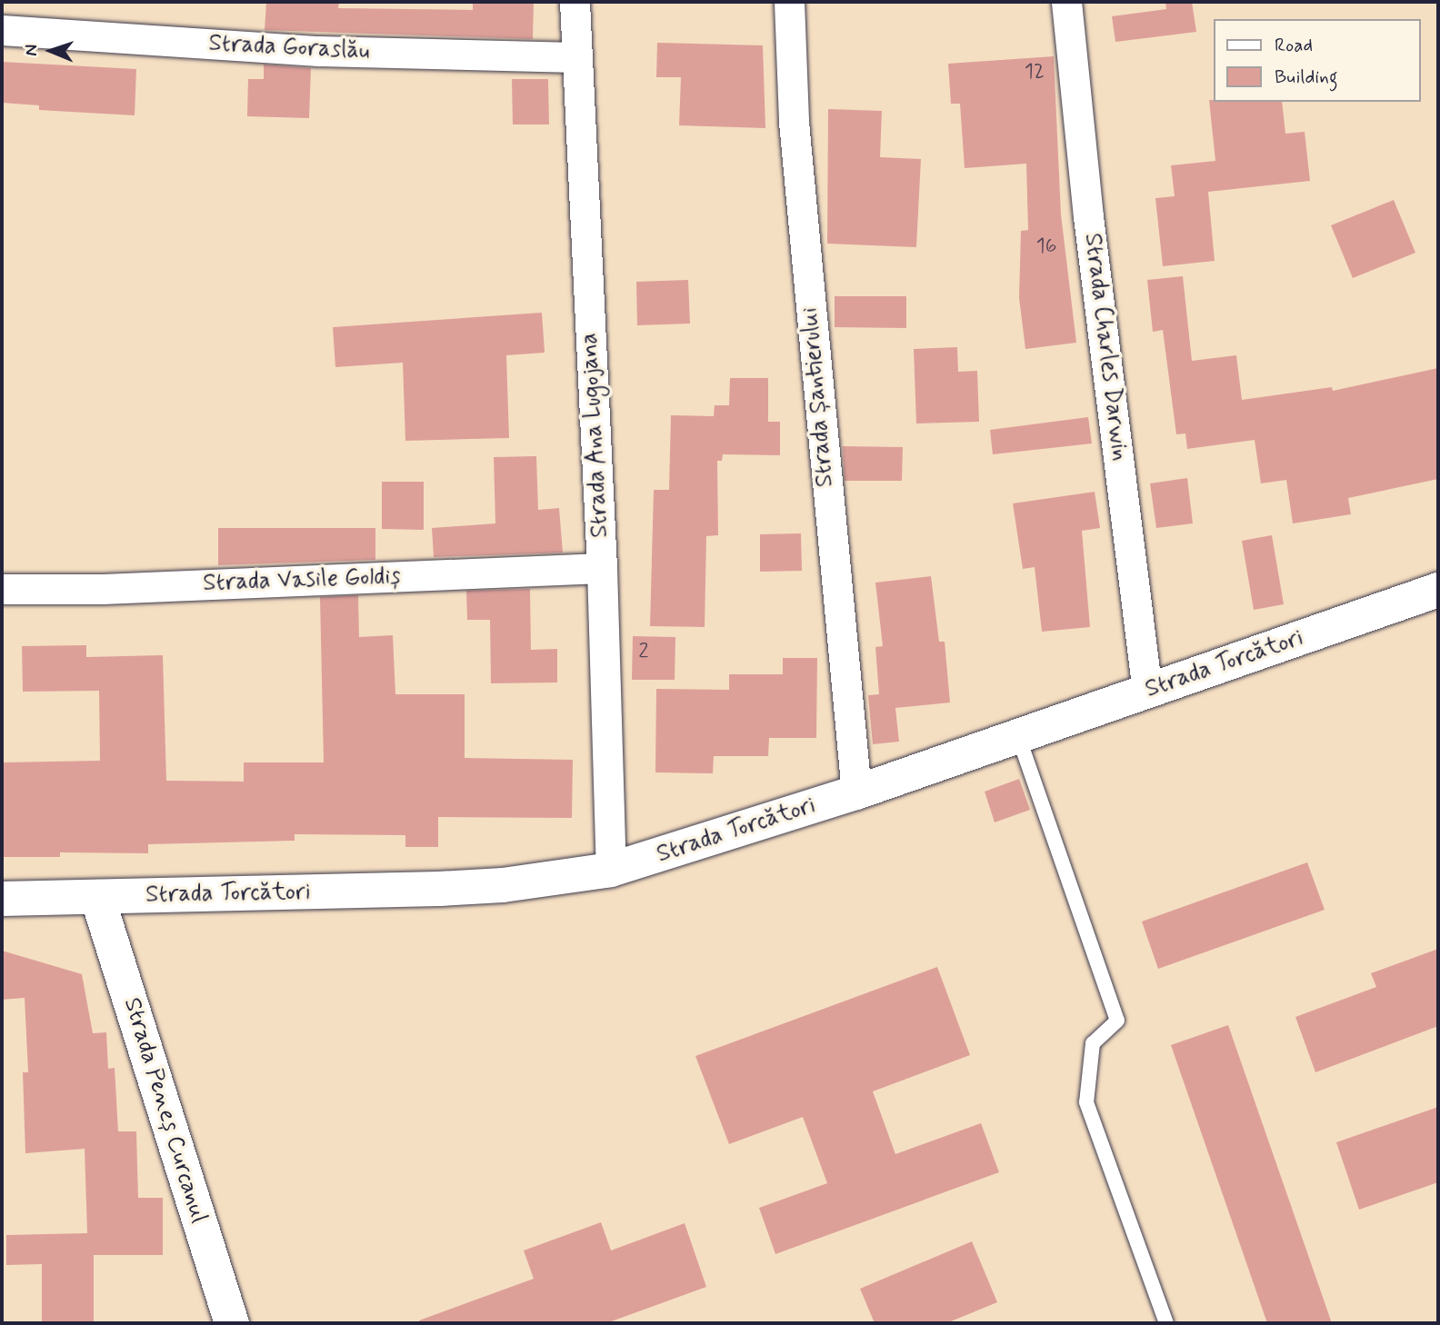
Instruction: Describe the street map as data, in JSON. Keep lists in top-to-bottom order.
{
  "streets": {
    "street": [
      "Strada Goraslău",
      "Strada Charles Darwin",
      "Strada Șantierului",
      "Strada Ana Lugojana",
      "Strada Vasile Goldiș",
      "Strada Torcători",
      "Strada Peneș Curcanul"
    ]
  },
  "crossings": [
    ["Strada Goraslău", "Strada Ana Lugojana"],
    ["Strada Charles Darwin", "Strada Torcători"],
    ["Strada Șantierului", "Strada Torcători"],
    ["Strada Ana Lugojana", "Strada Vasile Goldiș"],
    ["Strada Ana Lugojana", "Strada Torcători"],
    ["Strada Torcători", "Strada Peneș Curcanul"]
  ],
  "house_numbers": ["12", "16", "2"],
  "legend": ["Road", "Building"],
  "north": "left"
}
